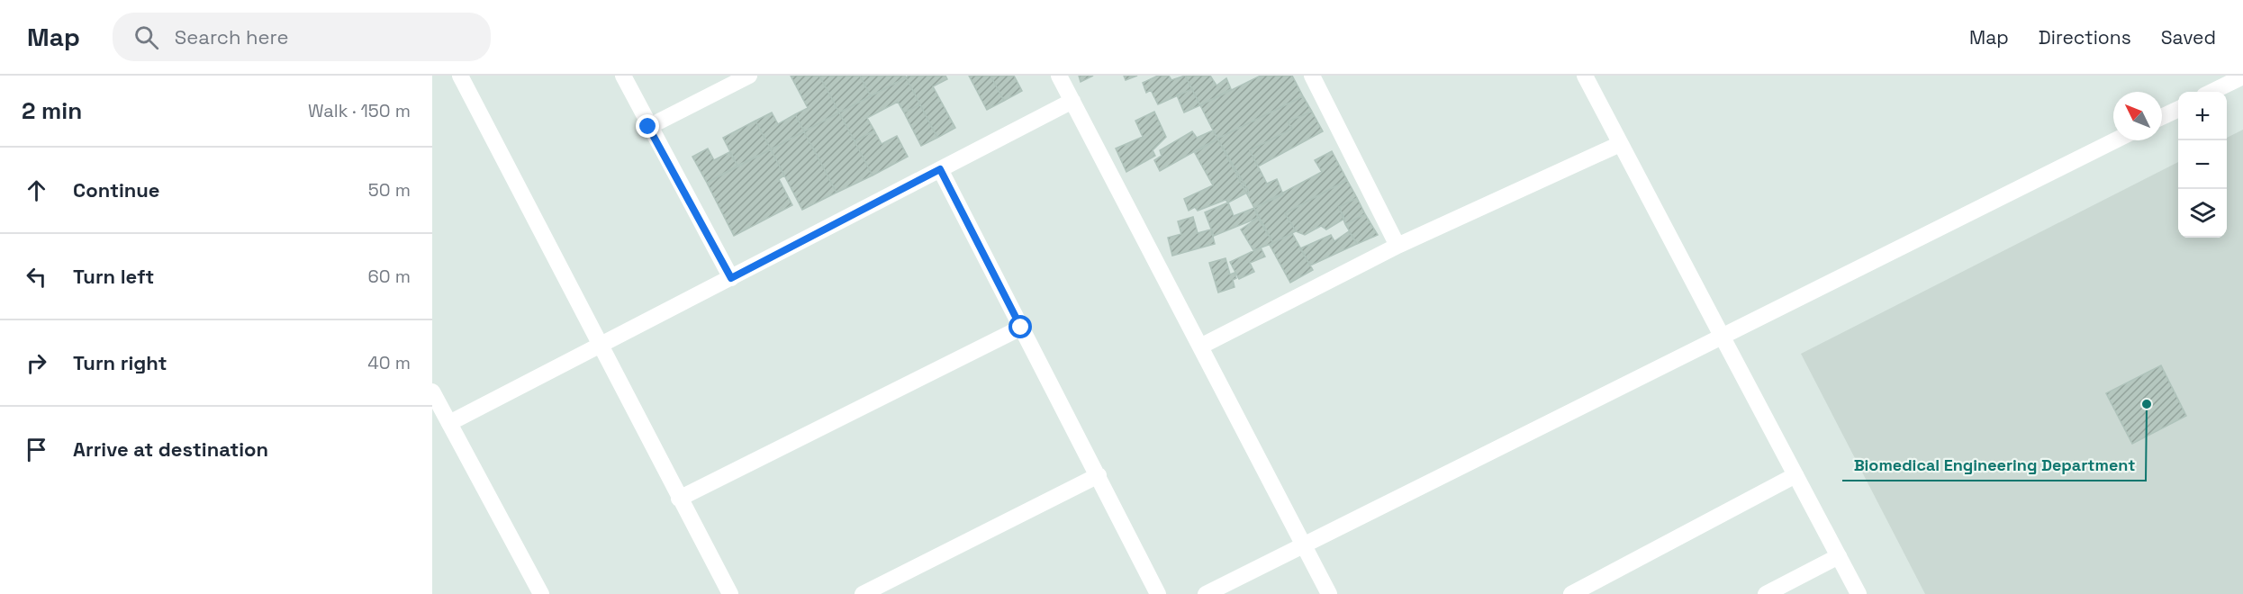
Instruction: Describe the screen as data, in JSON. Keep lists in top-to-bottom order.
{
  "places": ["Biomedical Engineering Department"],
  "north": "top left",
  "page": {
    "header": "Map",
    "search": "Search here",
    "nav": ["Map", "Directions", "Saved"],
    "heading": ["2 min", "Walk · 150 m"],
    "map_buttons": ["+", "−"],
    "list": [
      ["Continue", "50 m"],
      ["Turn left", "60 m"],
      ["Turn right", "40 m"],
      "Arrive at destination"
    ]
  }
}
